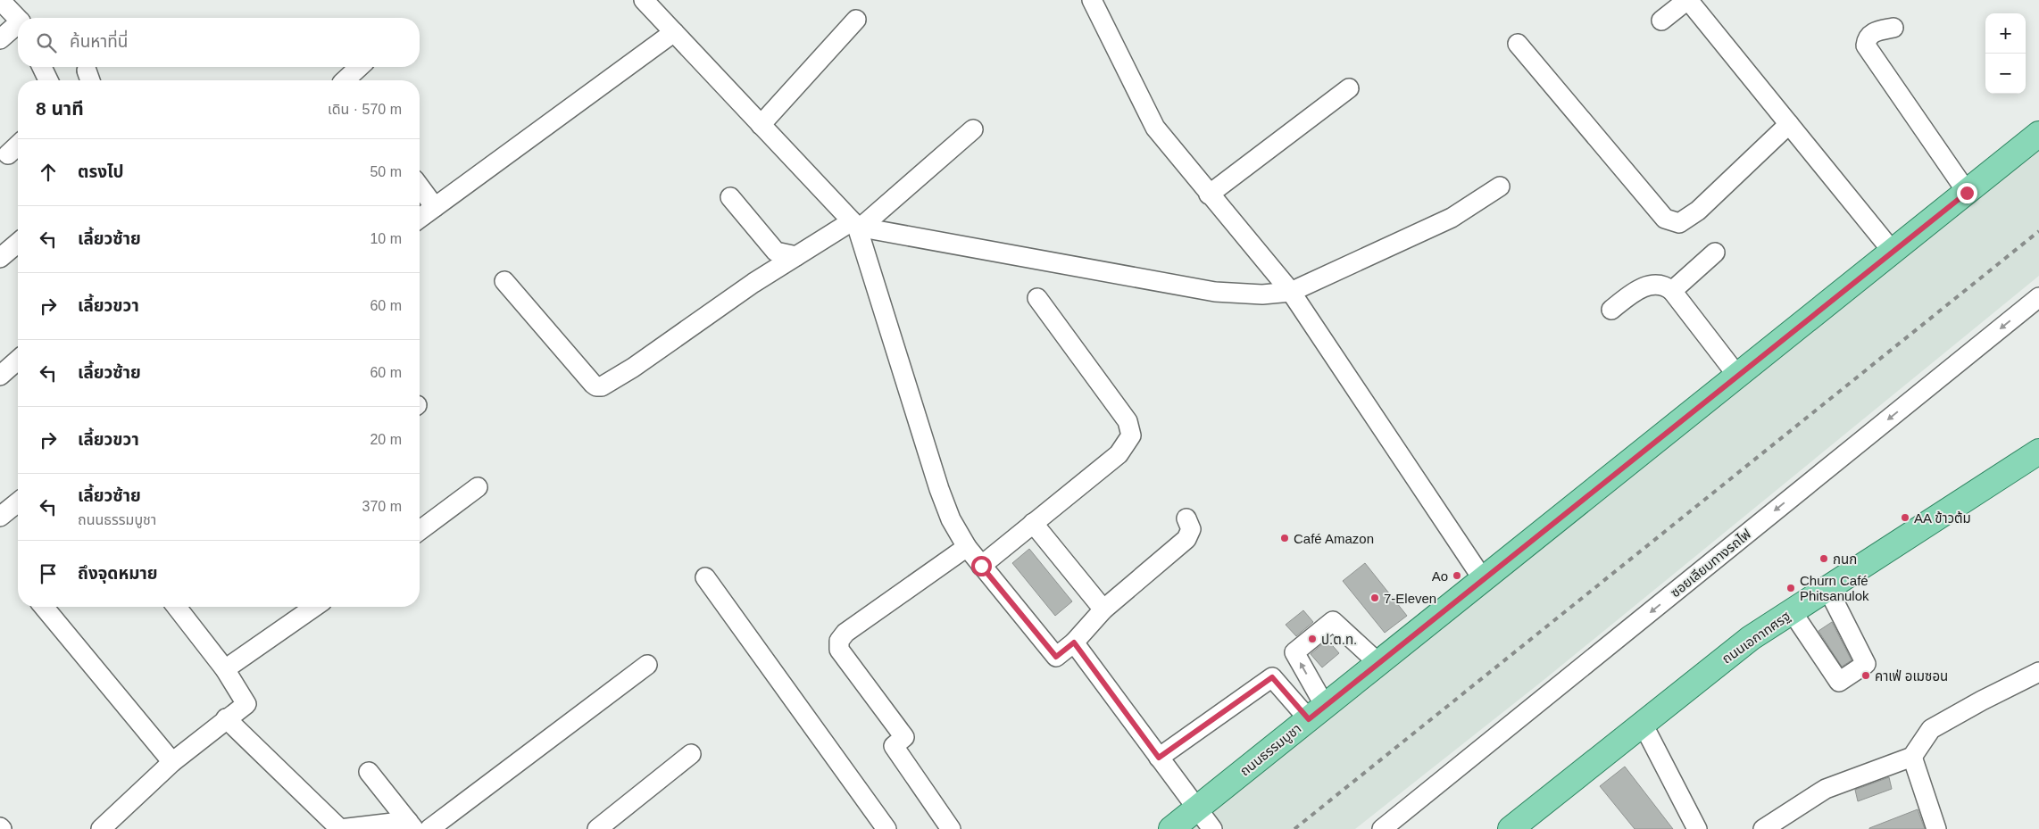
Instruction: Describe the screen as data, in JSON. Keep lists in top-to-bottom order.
{
  "streets": {
    "main road": ["ถนนเอกาทศรฐ", "ถนนธรรมบูชา"],
    "street": ["ซอยเลียบทางรถไฟ"]
  },
  "one_way": ["ซอยเลียบทางรถไฟ"],
  "places": [
    "AA ข้าวต้ม",
    "Café Amazon",
    "กนก",
    "Ao",
    "Churn Café Phitsanulok",
    "7-Eleven",
    "ป.ต.ท.",
    "คาเฟ่ อเมซอน"
  ],
  "page": {
    "map_buttons": ["+", "−"],
    "search": "ค้นหาที่นี่",
    "heading": ["8 นาที", "เดิน · 570 m"],
    "list": [
      ["ตรงไป", "50 m"],
      ["เลี้ยวซ้าย", "10 m"],
      ["เลี้ยวขวา", "60 m"],
      ["เลี้ยวซ้าย", "60 m"],
      ["เลี้ยวขวา", "20 m"],
      ["เลี้ยวซ้าย", "ถนนธรรมบูชา", "370 m"],
      "ถึงจุดหมาย"
    ]
  }
}
